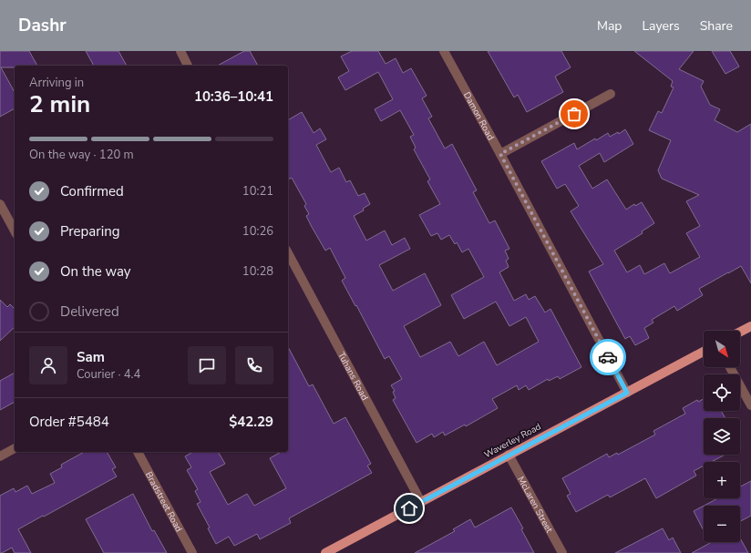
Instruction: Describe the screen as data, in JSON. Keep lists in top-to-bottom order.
{
  "streets": {
    "main road": ["Waverley Road"],
    "street": [
      "Damon Road",
      "Tuhans Road",
      "Bradstreet Road",
      "McLaren Street"
    ]
  },
  "crossings": [
    ["Damon Road", "Waverley Road"],
    ["Tuhans Road", "Waverley Road"],
    ["Waverley Road", "McLaren Street"]
  ],
  "north": "bottom right",
  "page": {
    "header": "Dashr",
    "nav": ["Map", "Layers", "Share"],
    "heading": ["2 min", "Arriving in", "10:36–10:41"],
    "panel": [
      "Sam",
      "Courier · 4.4",
      "Order #5484",
      "$42.29"
    ],
    "bar": "On the way · 120 m",
    "list": [
      ["Confirmed", "10:21"],
      ["Preparing", "10:26"],
      ["On the way", "10:28"],
      "Delivered"
    ],
    "map_buttons": ["+", "−"]
  }
}
